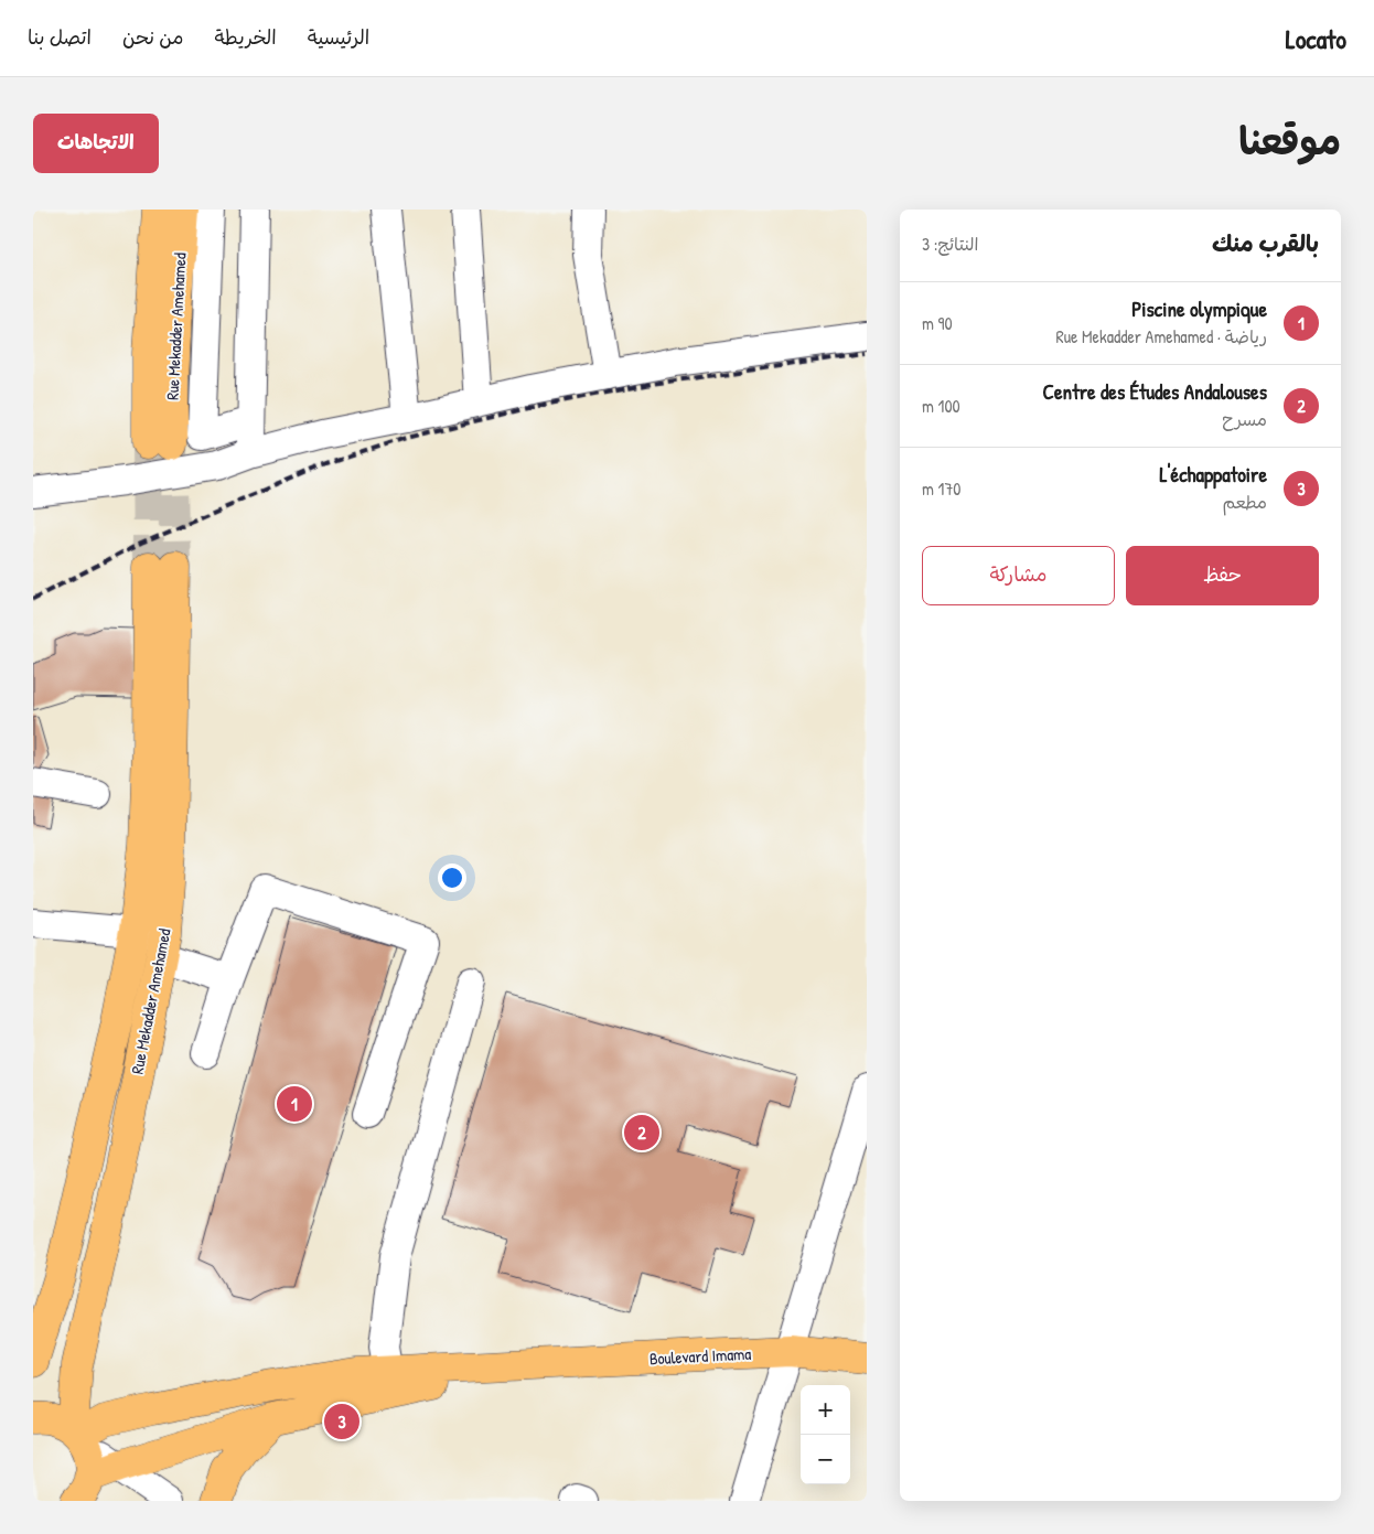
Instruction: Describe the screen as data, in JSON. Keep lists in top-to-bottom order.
{
  "streets": {
    "main road": ["Rue Mekadder Amehamed", "Boulevard Imama"]
  },
  "page": {
    "header": "Locato",
    "nav": [
      "الرئيسية",
      "الخريطة",
      "من نحن",
      "اتصل بنا"
    ],
    "title": "موقعنا",
    "buttons": [
      "الاتجاهات",
      ["حفظ", "مشاركة"]
    ],
    "heading": ["بالقرب منك", "النتائج: 3"],
    "list": [
      {
        "mark": "1",
        "name": "Piscine olympique",
        "note": "رياضة · Rue Mekadder Amehamed",
        "value": "90 m"
      },
      {
        "mark": "2",
        "name": "Centre des Études Andalouses",
        "note": "مسرح",
        "value": "100 m"
      },
      {
        "mark": "3",
        "name": "L'échappatoire",
        "note": "مطعم",
        "value": "170 m"
      }
    ],
    "pins": ["1", "2", "3"],
    "map_buttons": ["+", "−"]
  }
}
